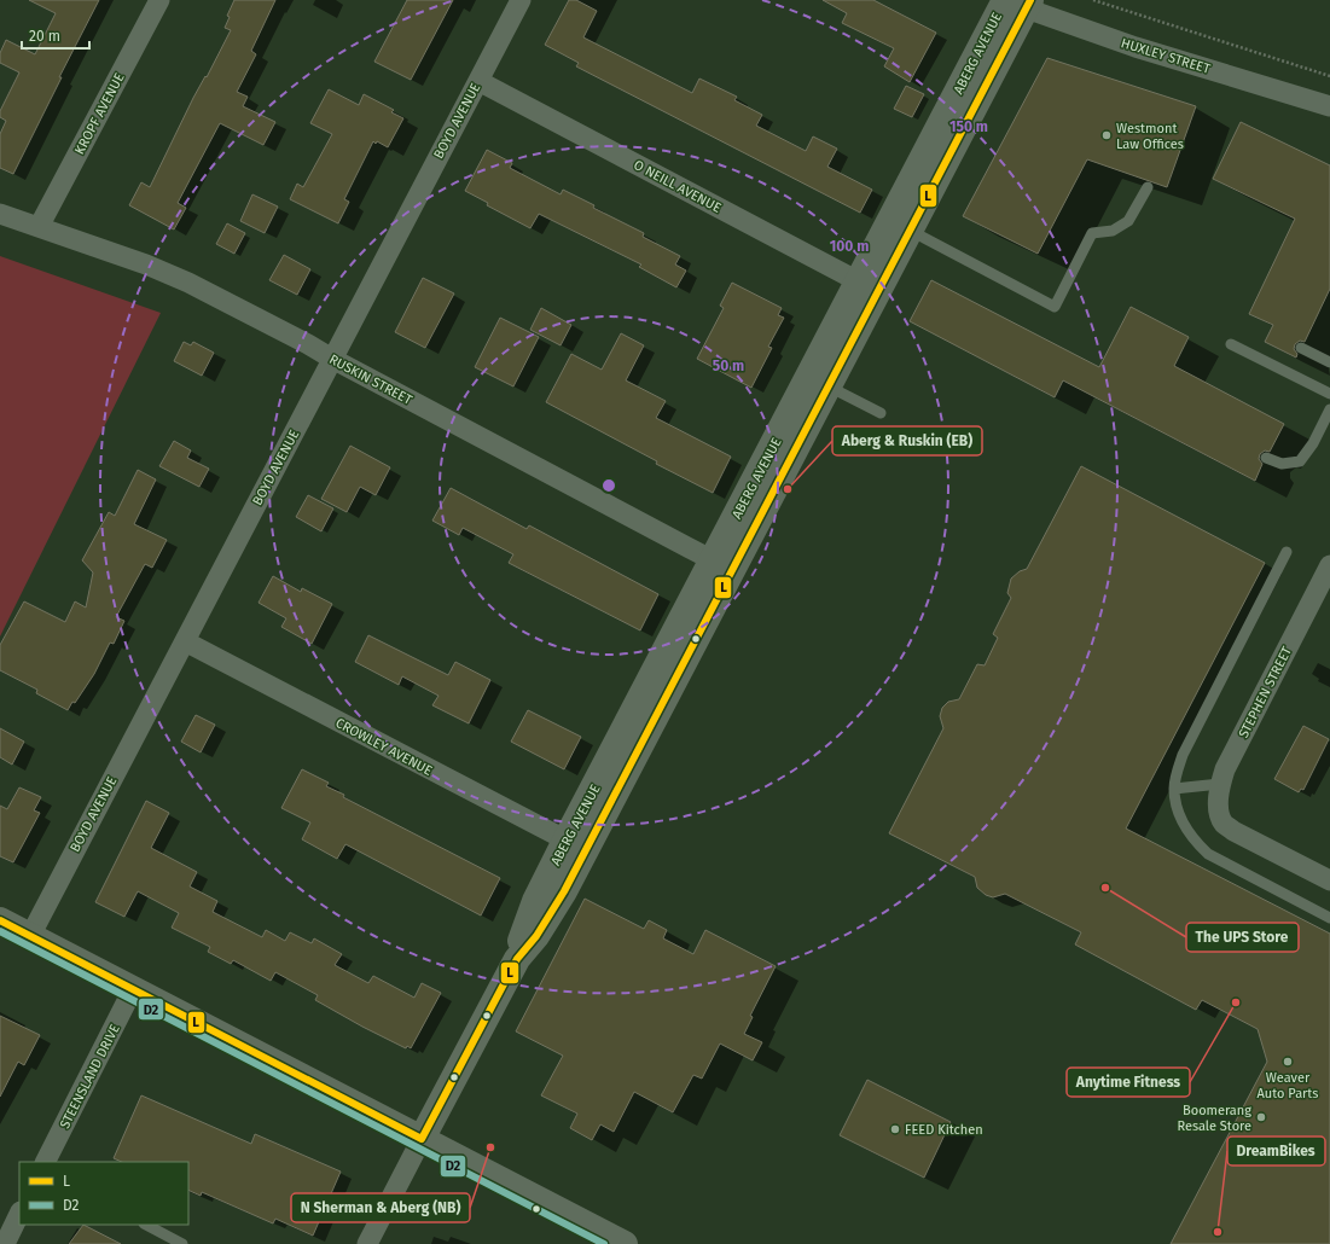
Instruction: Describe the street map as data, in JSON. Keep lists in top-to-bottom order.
{
  "streets": {
    "street": [
      "ABERG AVENUE",
      "HUXLEY STREET",
      "KROPF AVENUE",
      "BOYD AVENUE",
      "O NEILL AVENUE",
      "RUSKIN STREET",
      "STEPHEN STREET",
      "CROWLEY AVENUE",
      "STEENSLAND DRIVE"
    ]
  },
  "crossings": [
    ["ABERG AVENUE", "HUXLEY STREET"],
    ["ABERG AVENUE", "O NEILL AVENUE"],
    ["ABERG AVENUE", "RUSKIN STREET"],
    ["ABERG AVENUE", "CROWLEY AVENUE"],
    ["KROPF AVENUE", "RUSKIN STREET"],
    ["BOYD AVENUE", "O NEILL AVENUE"],
    ["BOYD AVENUE", "RUSKIN STREET"],
    ["BOYD AVENUE", "CROWLEY AVENUE"]
  ],
  "places": [
    "Westmont Law Offices",
    "Aberg & Ruskin (EB)",
    "The UPS Store",
    "Anytime Fitness",
    "Weaver Auto Parts",
    "Boomerang Resale Store",
    "FEED Kitchen",
    "N Sherman & Aberg (NB)",
    "DreamBikes"
  ],
  "lines": ["transit line L", "transit line D2"],
  "legend": ["L", "D2"],
  "scale_bar": "20 m",
  "rings": ["150 m", "100 m", "50 m"]
}
